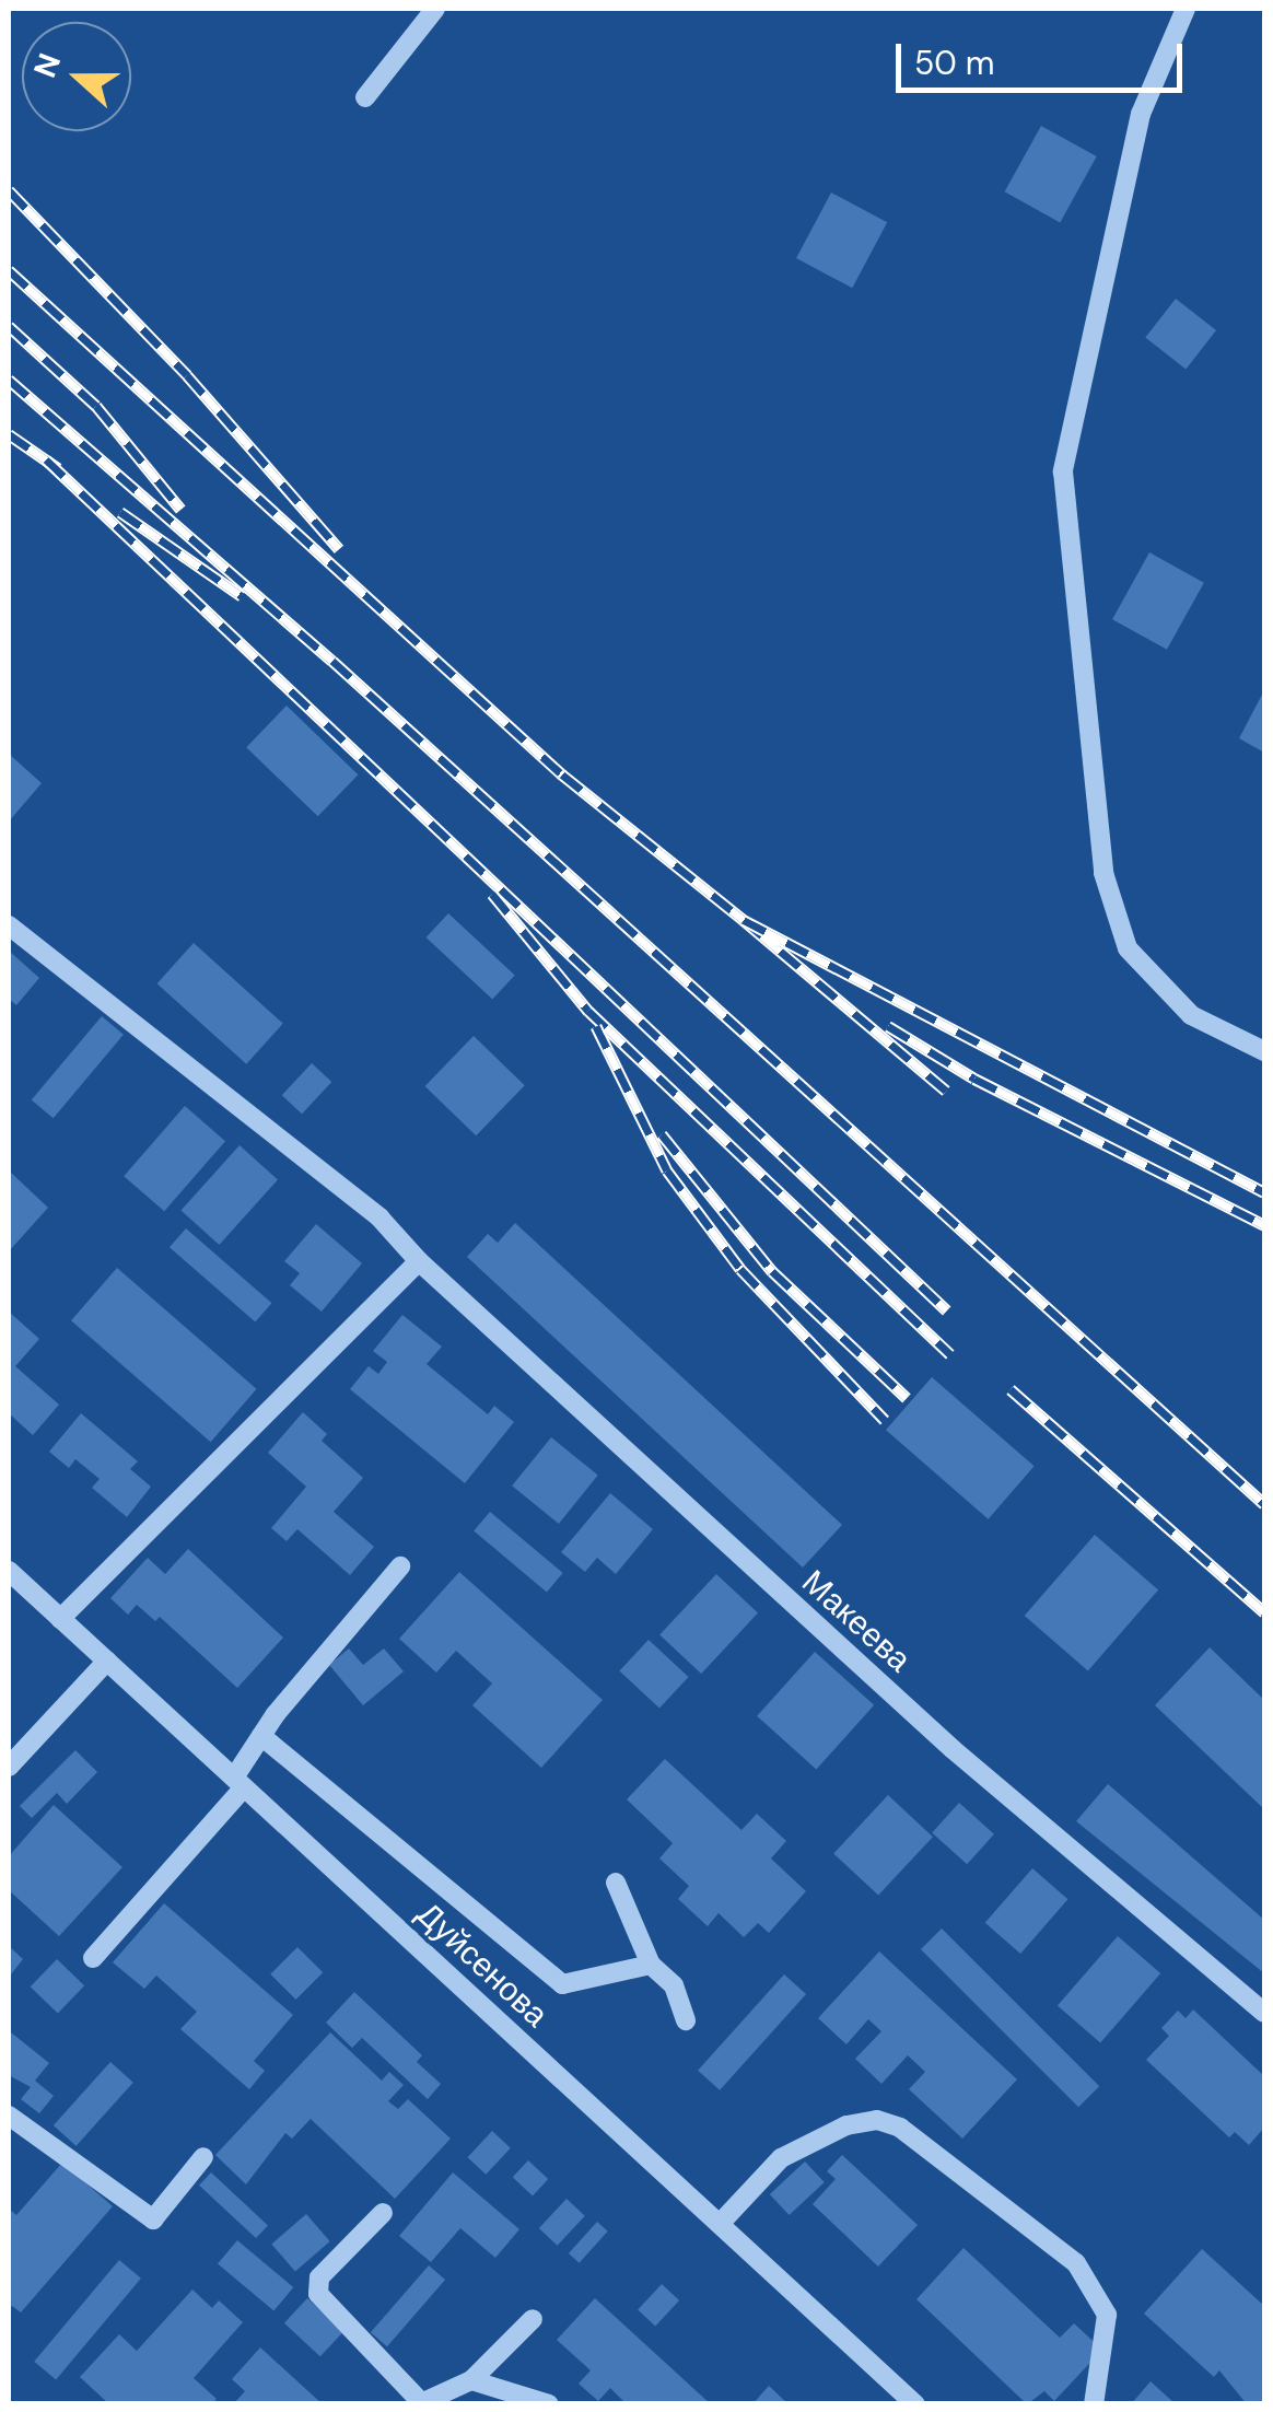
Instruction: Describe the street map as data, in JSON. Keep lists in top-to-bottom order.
{
  "streets": {
    "street": ["Макеева", "Дуйсенова"]
  },
  "scale_bar": "50 m",
  "north": "left"
}
